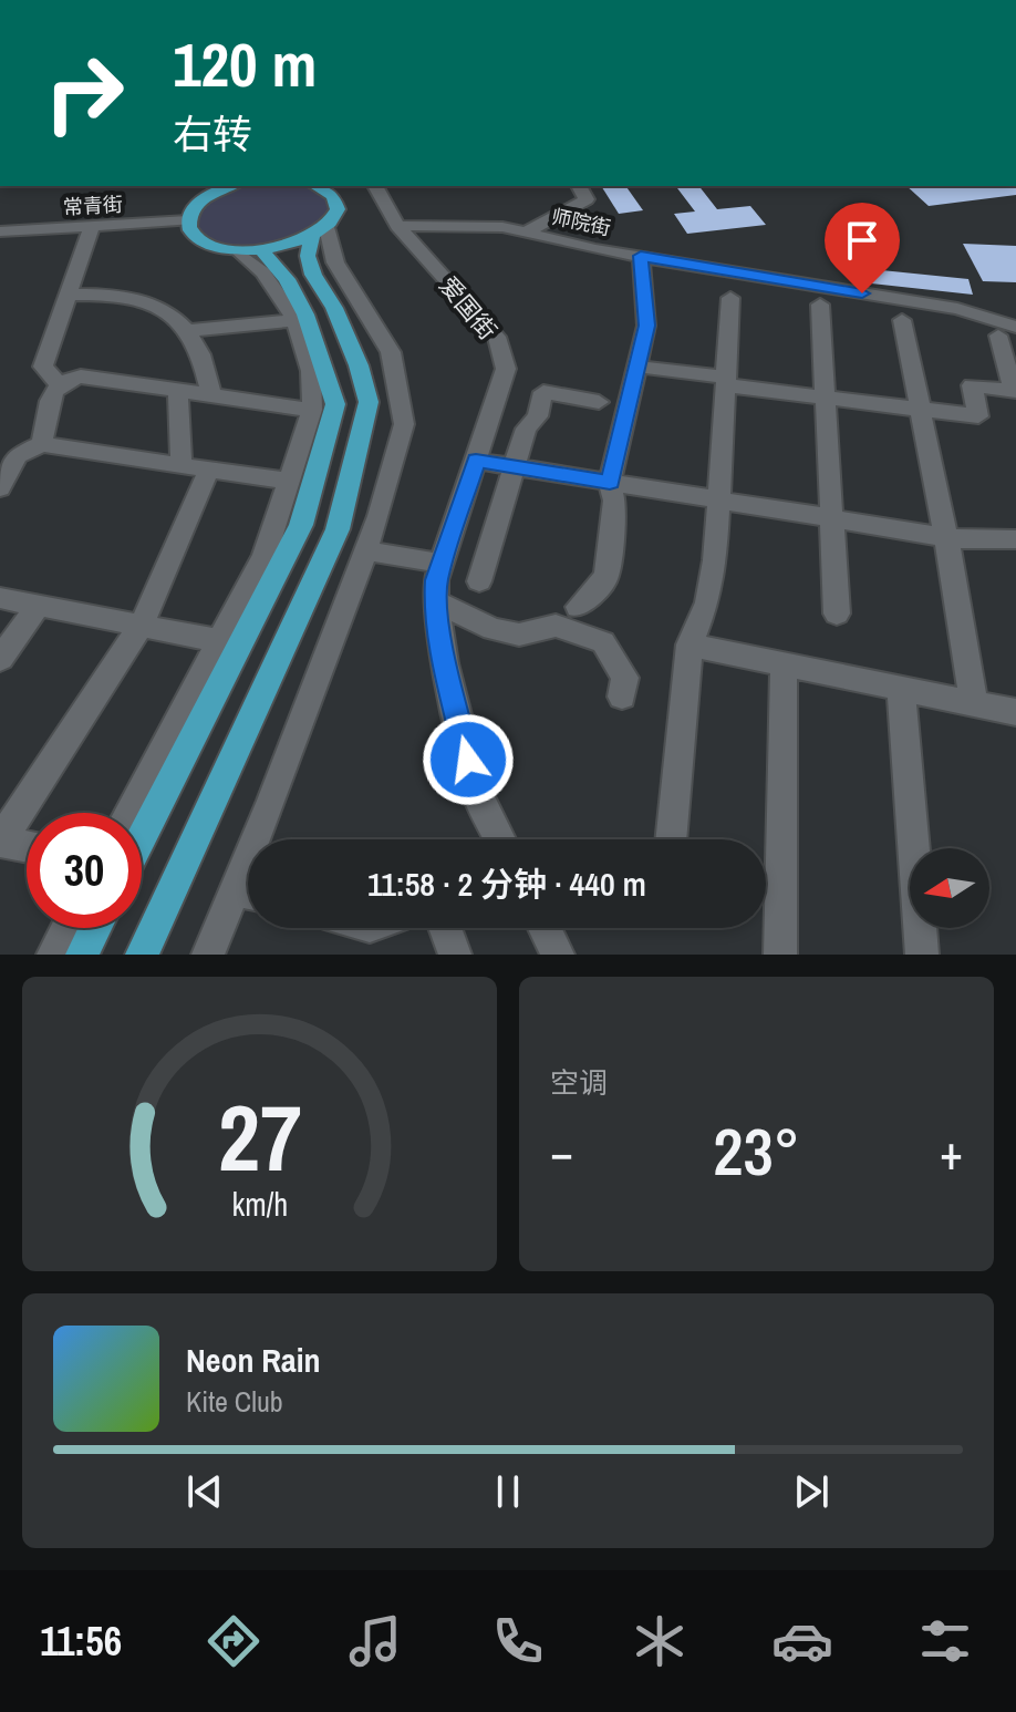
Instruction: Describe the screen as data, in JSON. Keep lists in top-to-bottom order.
{
  "streets": {
    "street": ["常青街", "师院街", "爱国街"]
  },
  "crossings": [
    ["师院街", "爱国街"]
  ],
  "north": "left",
  "page": {
    "turn": ["120 m", "右转"],
    "limit": "30",
    "trip": "11:58 · 2 分钟 · 440 m",
    "tile": "空调",
    "heat": ["−", "23°", "+"],
    "song": ["Neon Rain", "Kite Club"],
    "tabs": "11:56",
    "gauge": ["27", "km/h"]
  }
}
